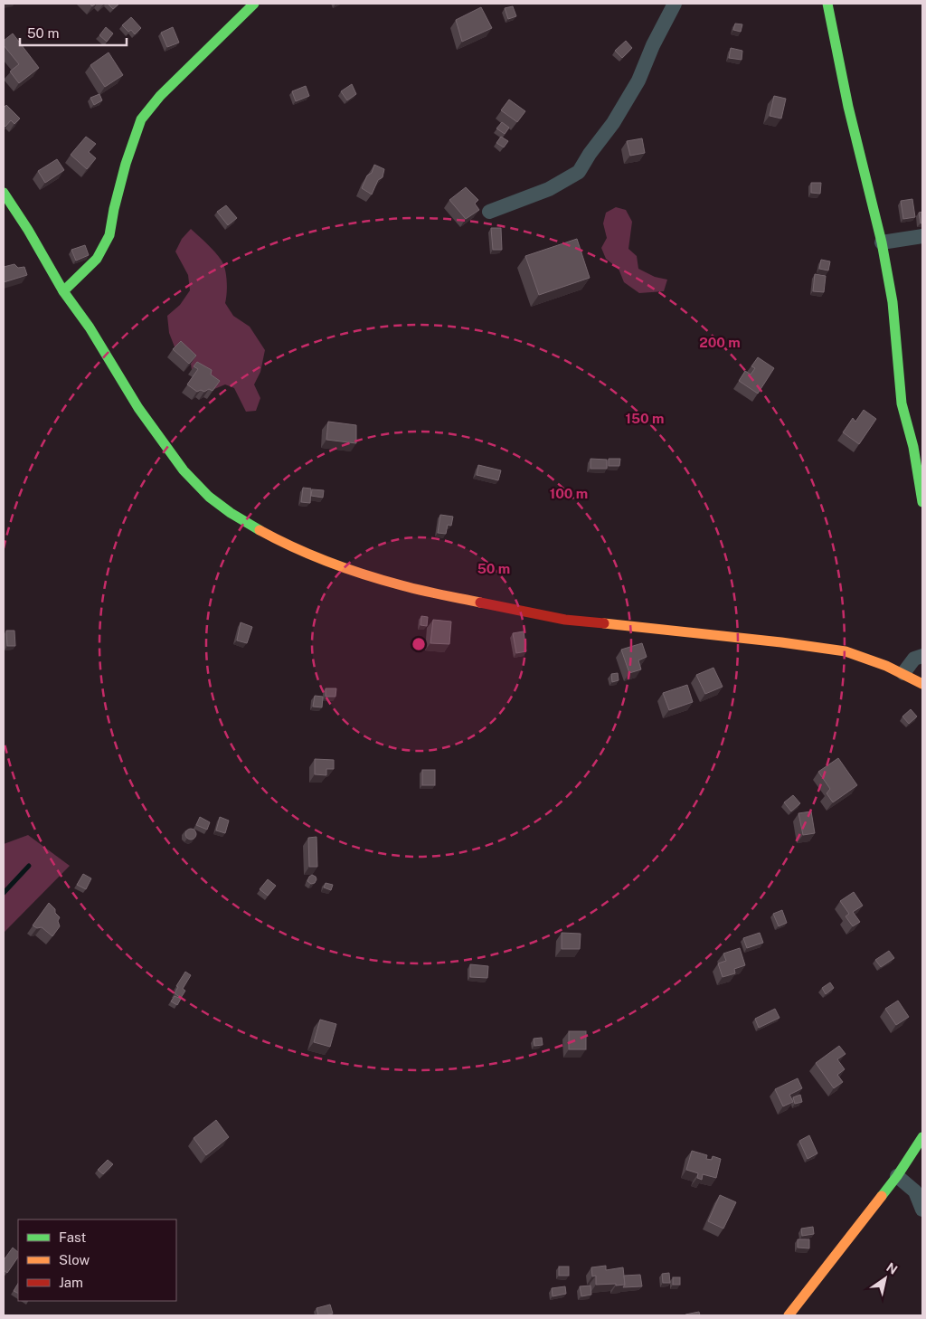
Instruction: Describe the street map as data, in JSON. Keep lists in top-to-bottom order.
{
  "legend": ["Fast", "Slow", "Jam"],
  "scale_bar": "50 m",
  "north": "top right",
  "rings": [
    "200 m",
    "150 m",
    "100 m",
    "50 m"
  ]
}
